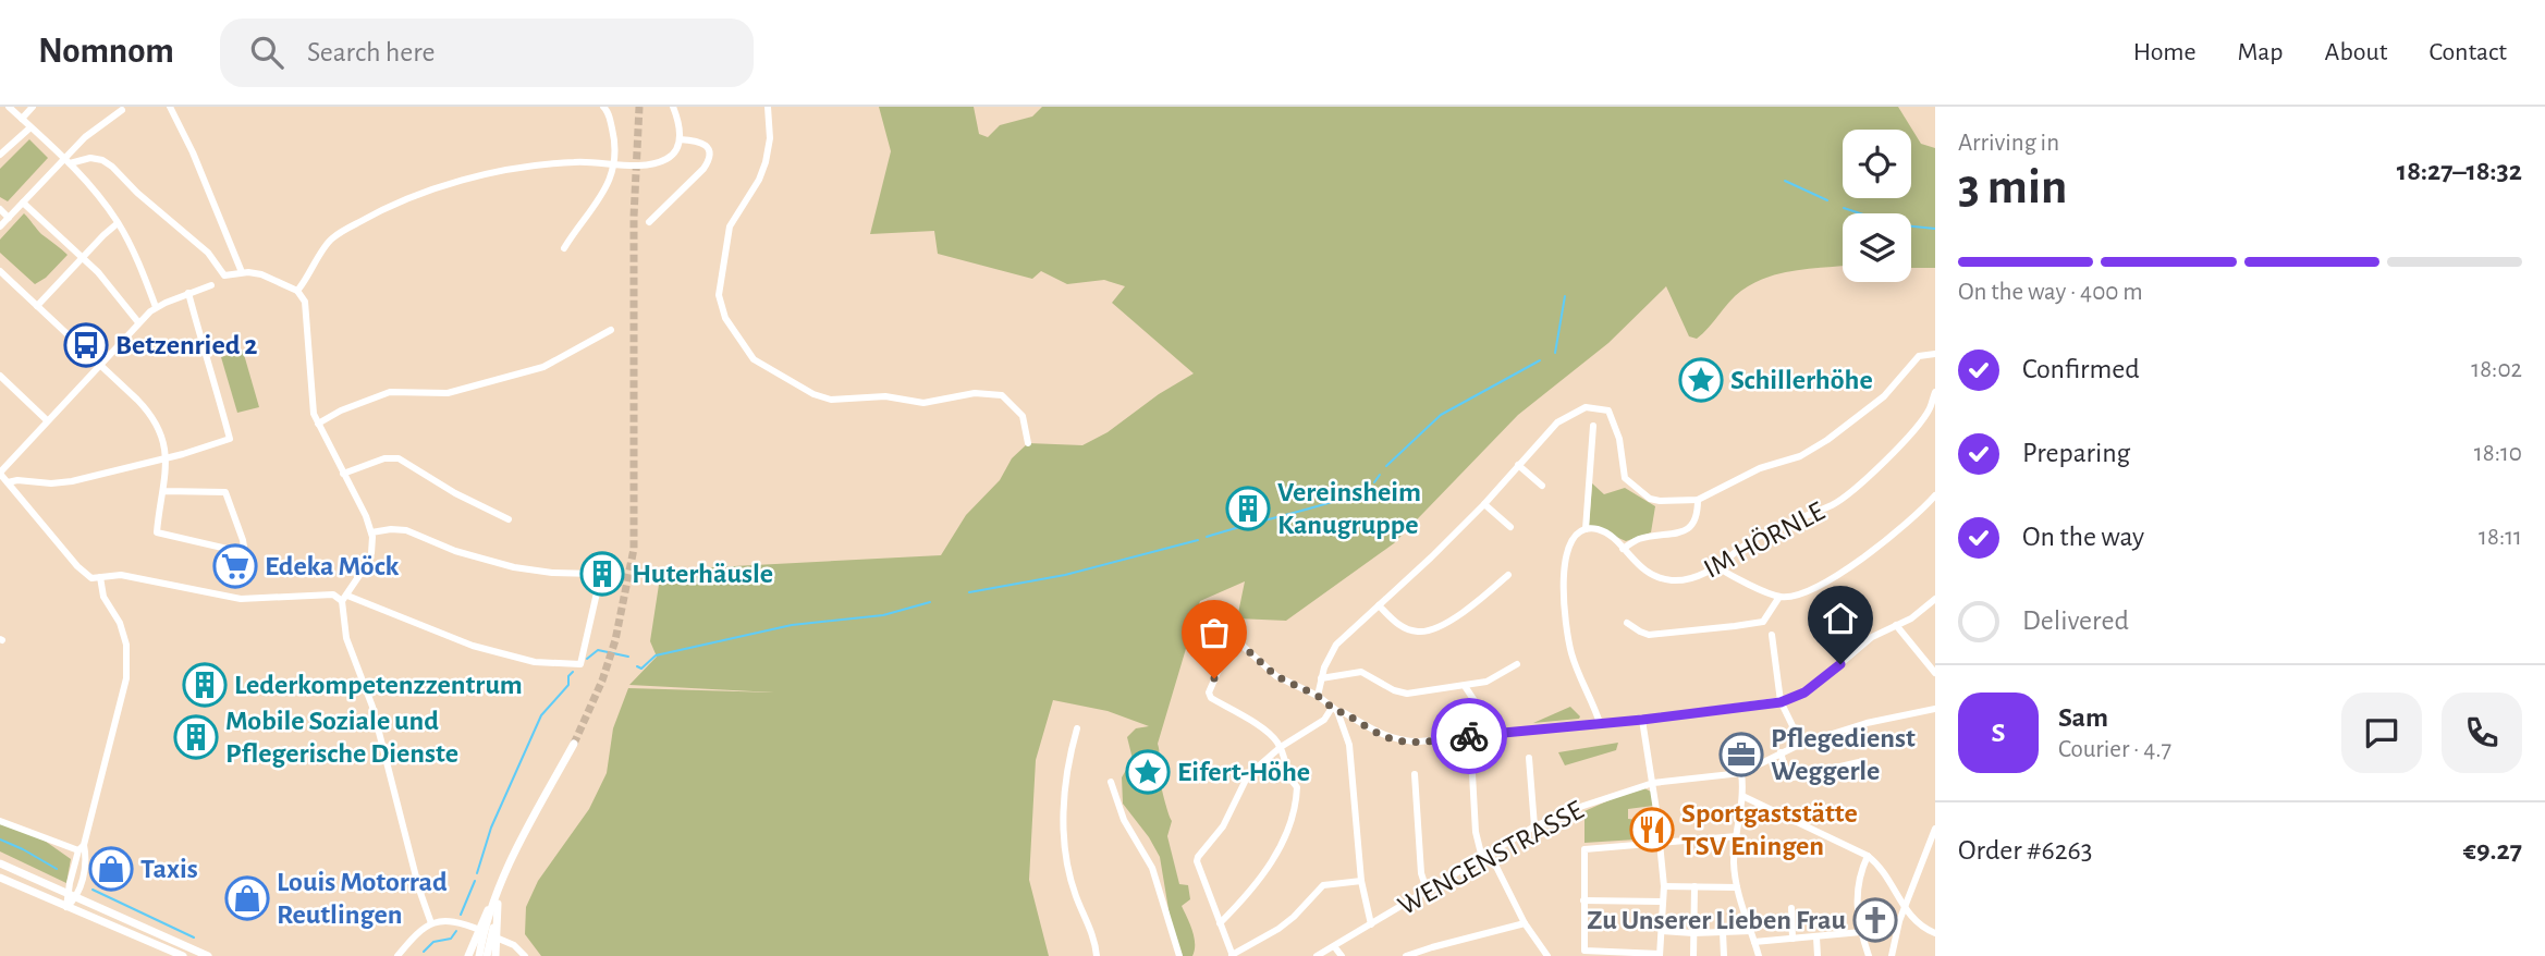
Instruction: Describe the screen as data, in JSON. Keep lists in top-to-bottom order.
{
  "streets": {
    "street": ["IM HÖRNLE", "WENGENSTRASSE"]
  },
  "places": {
    "bus stop": ["Betzenried 2"],
    "place": ["Schillerhöhe", "Eifert-Höhe"],
    "building": [
      "Vereinsheim Kanugruppe",
      "Huterhäusle",
      "Lederkompetenzzentrum",
      "Mobile Soziale und Pflegerische Dienste"
    ],
    "supermarket": ["Edeka Möck"],
    "office": ["Pflegedienst Weggerle"],
    "restaurant": ["Sportgaststätte TSV Eningen"],
    "shop": ["Taxis", "Louis Motorrad Reutlingen"],
    "church": ["Zu Unserer Lieben Frau"]
  },
  "page": {
    "header": "Nomnom",
    "search": "Search here",
    "nav": [
      "Home",
      "Map",
      "About",
      "Contact"
    ],
    "heading": ["3 min", "Arriving in", "18:27–18:32"],
    "panel": [
      "Sam",
      "Courier · 4.7",
      "Order #6263",
      "€9.27"
    ],
    "bar": "On the way · 400 m",
    "list": [
      ["Confirmed", "18:02"],
      ["Preparing", "18:10"],
      ["On the way", "18:11"],
      "Delivered"
    ],
    "round": "S"
  }
}
